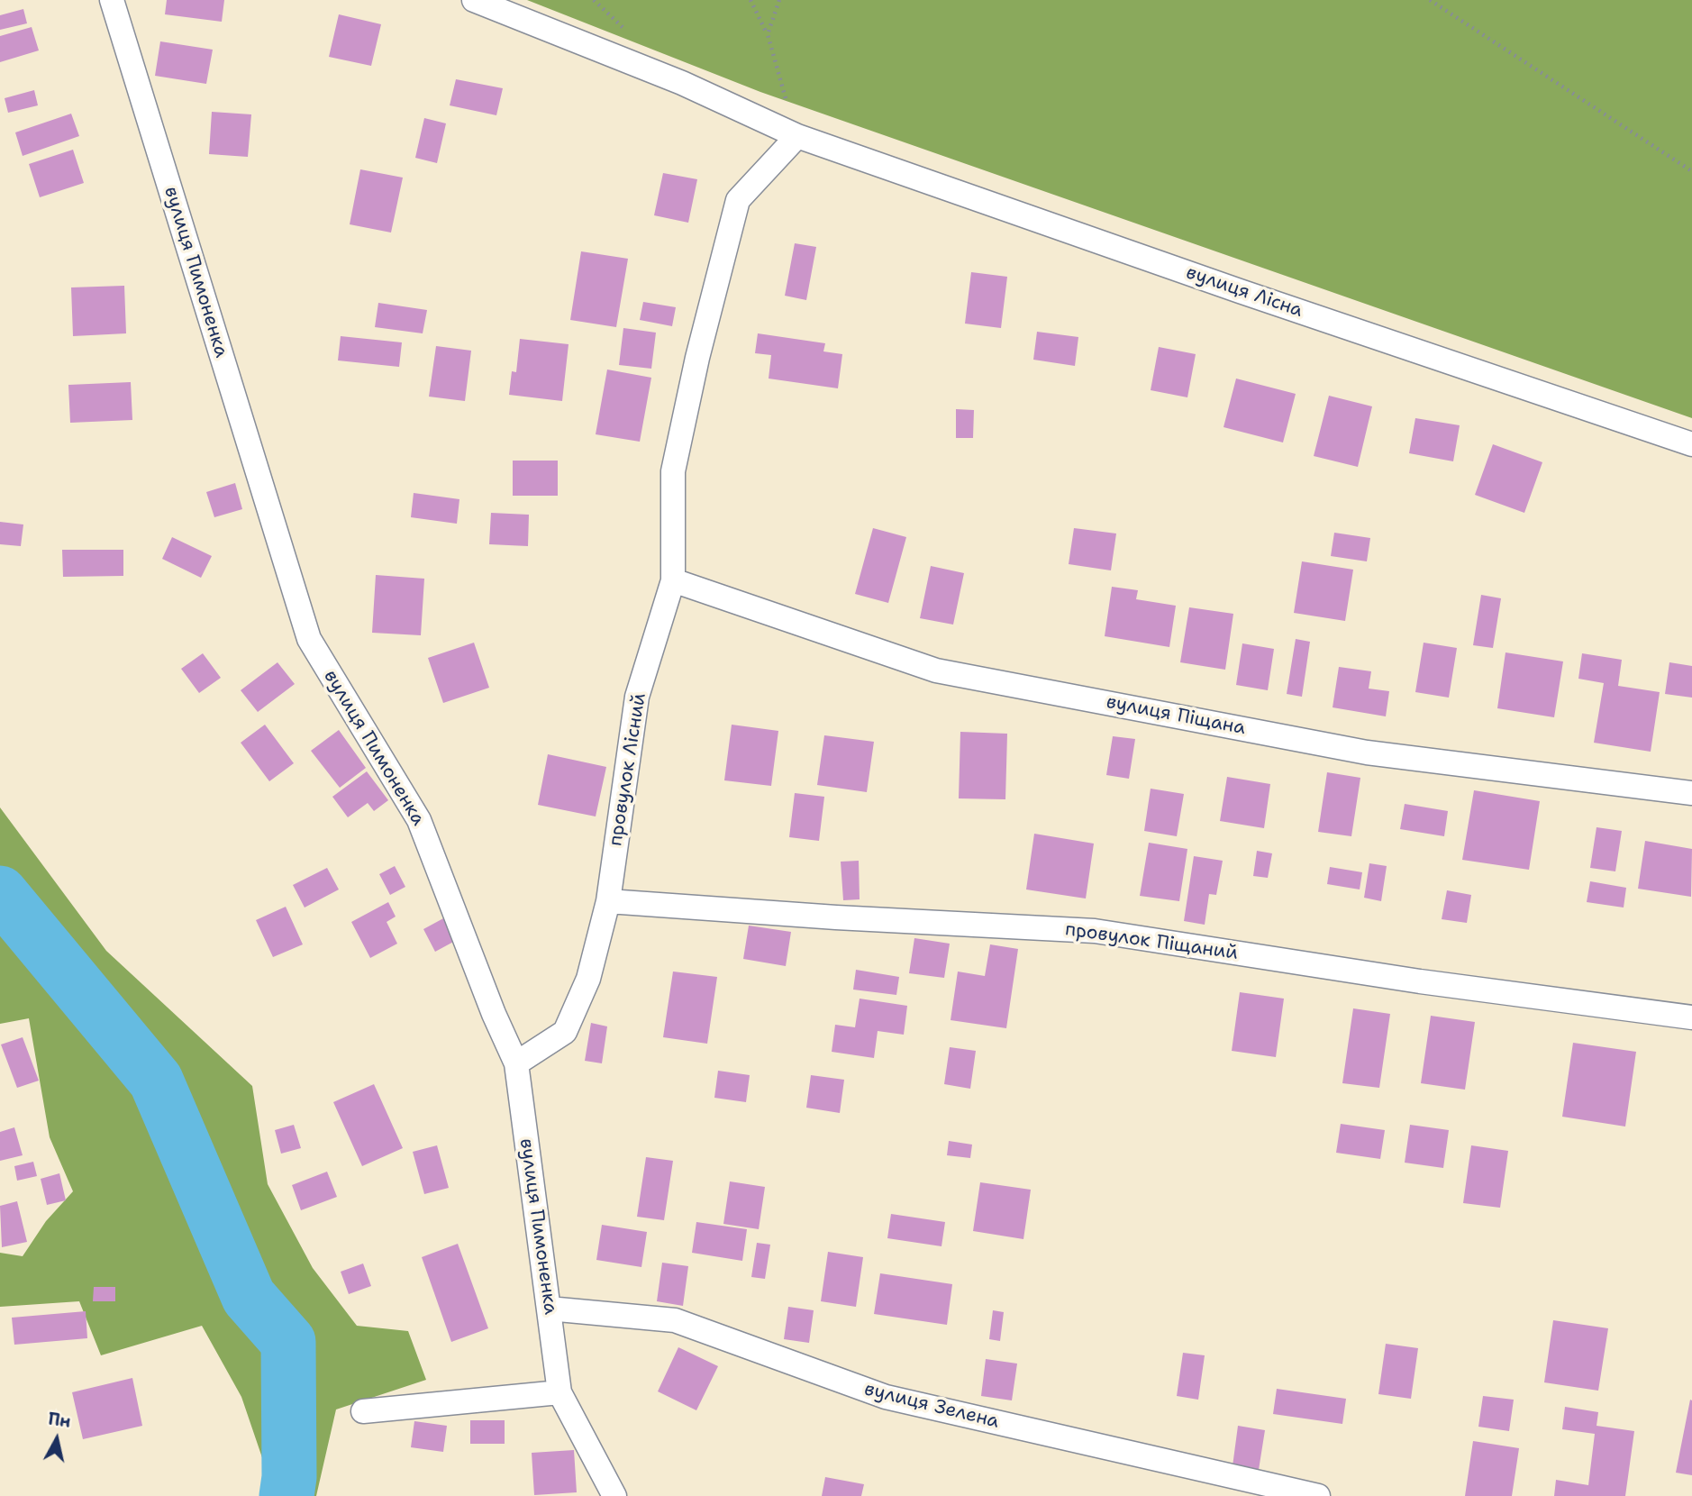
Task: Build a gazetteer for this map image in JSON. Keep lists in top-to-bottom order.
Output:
{
  "streets": {
    "street": [
      "вулиця Пимоненка",
      "вулиця Лісна",
      "вулиця Піщана",
      "провулок Лісний",
      "провулок Піщаний",
      "вулиця Зелена"
    ]
  },
  "crossings": [
    ["вулиця Пимоненка", "провулок Лісний"],
    ["вулиця Пимоненка", "вулиця Зелена"],
    ["вулиця Лісна", "провулок Лісний"],
    ["вулиця Піщана", "провулок Лісний"],
    ["провулок Лісний", "провулок Піщаний"]
  ],
  "north": "top"
}
